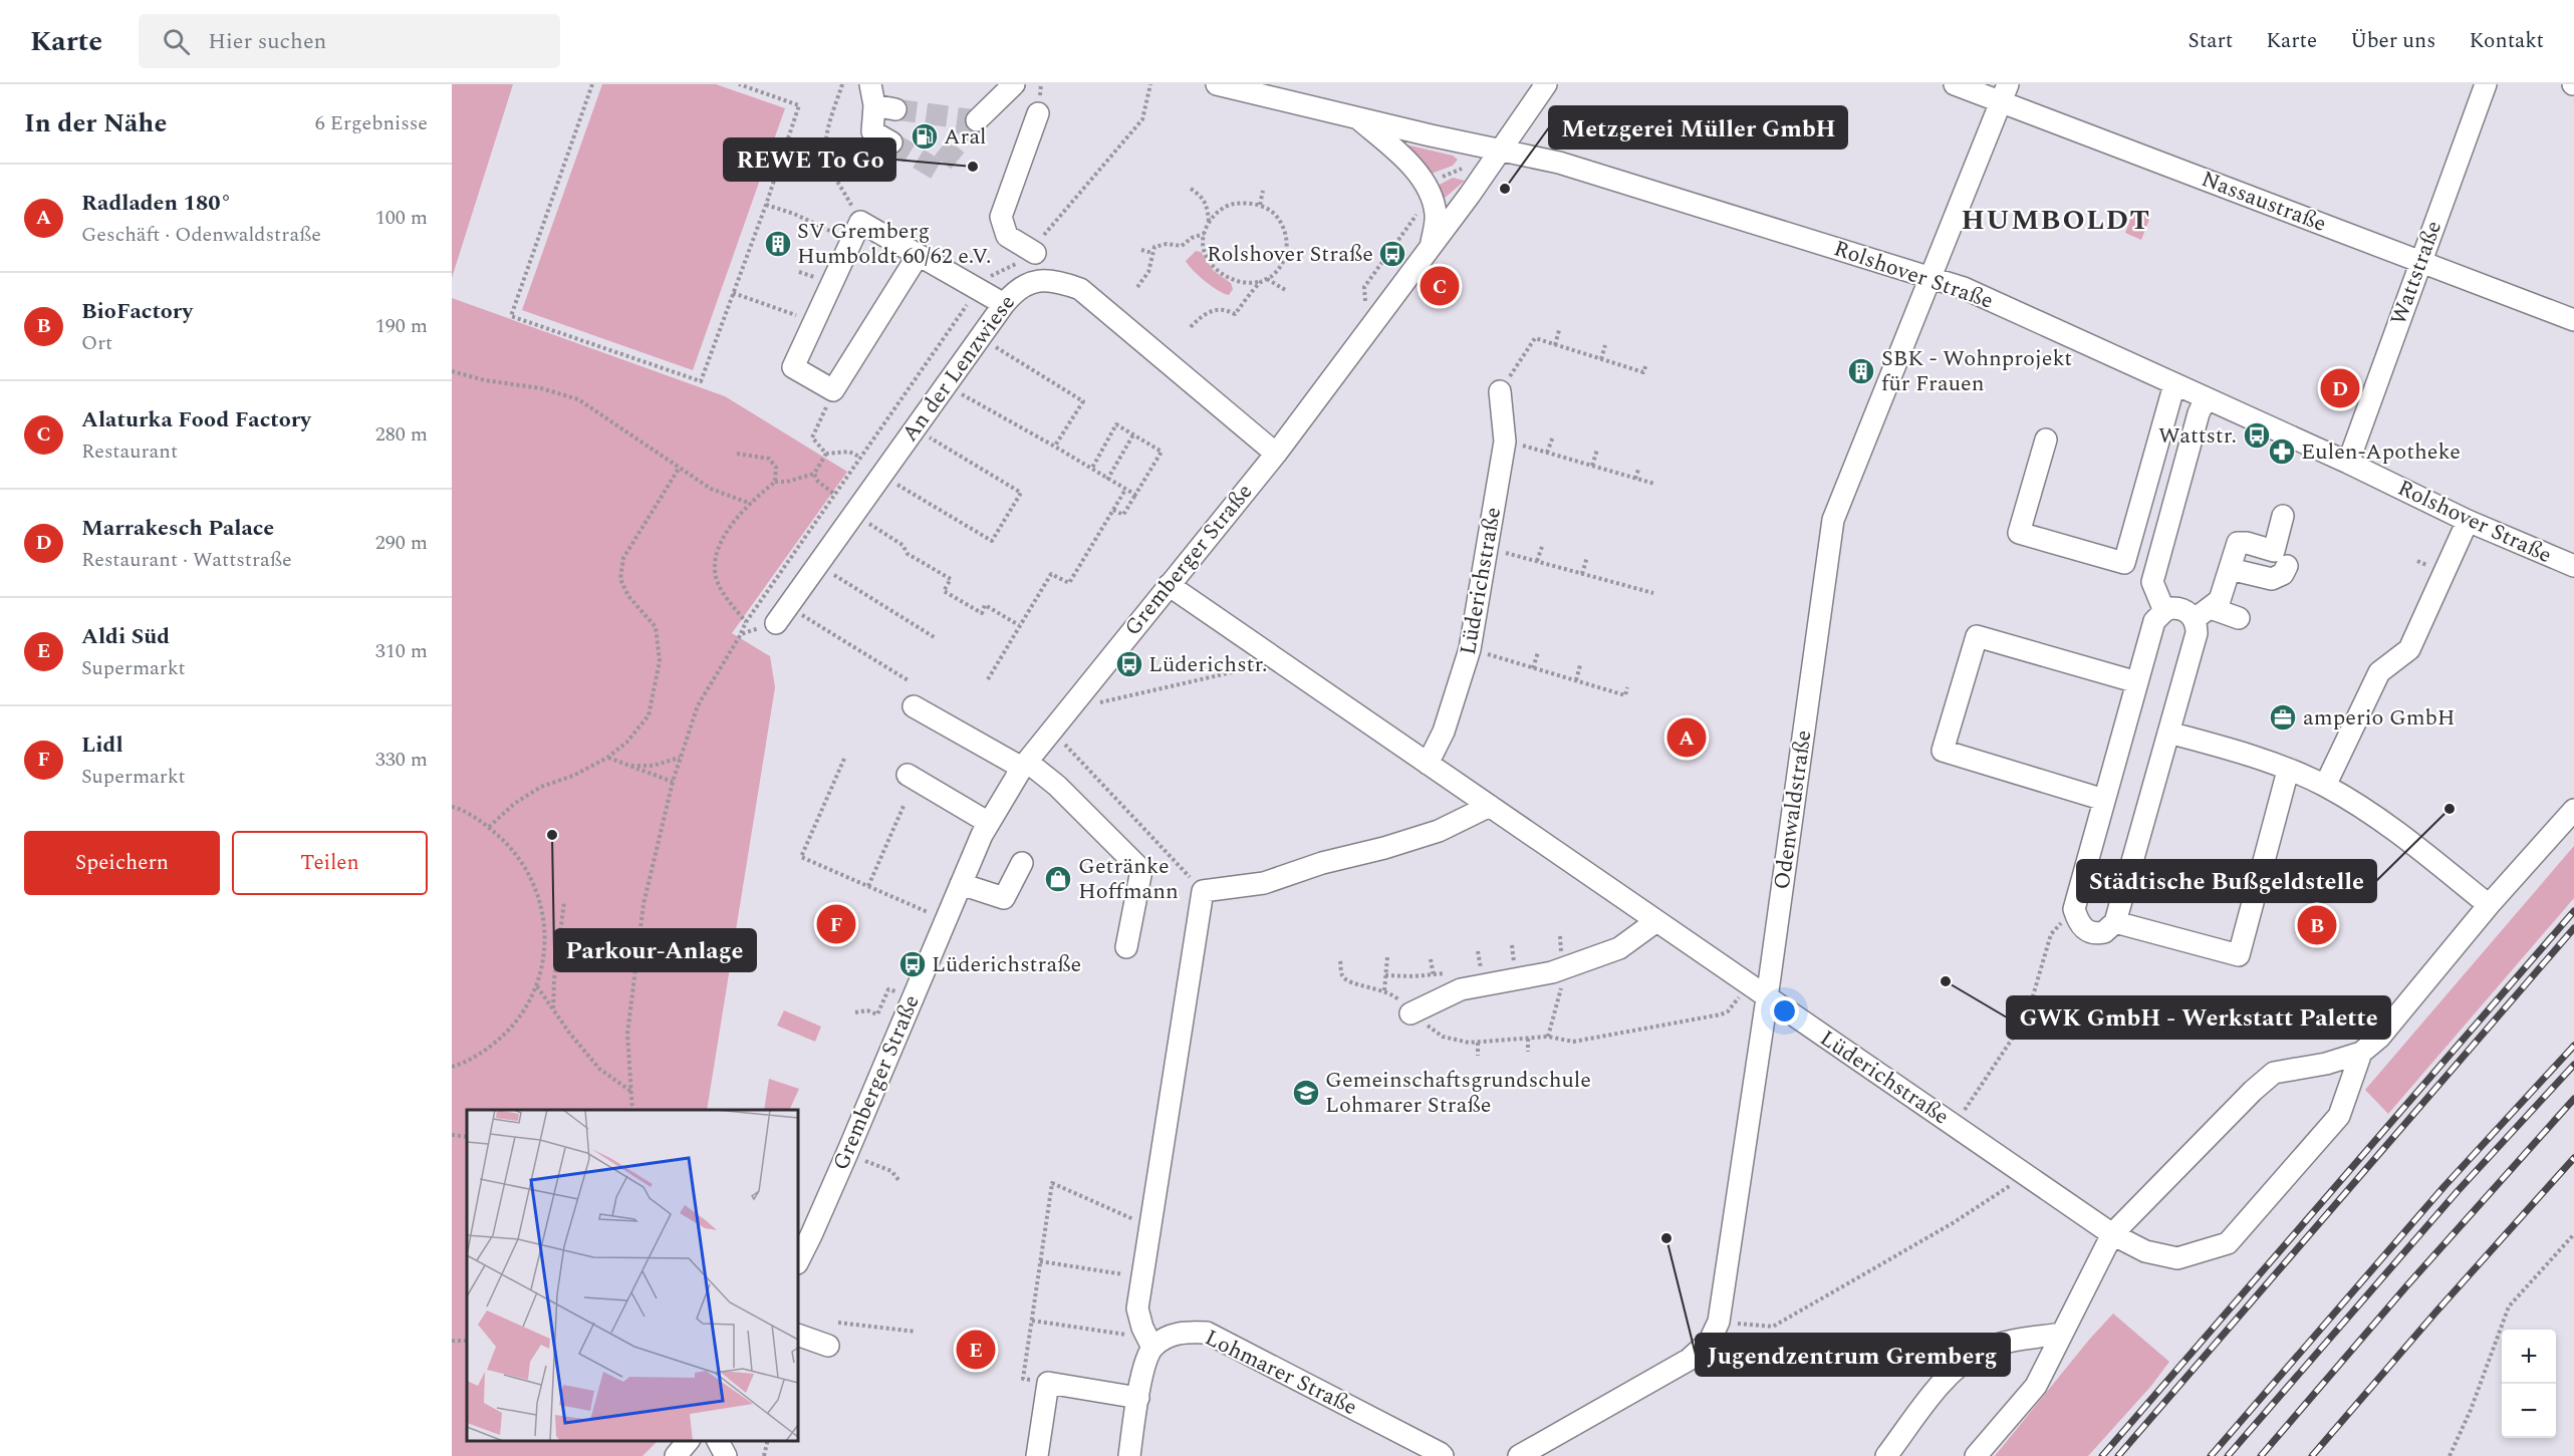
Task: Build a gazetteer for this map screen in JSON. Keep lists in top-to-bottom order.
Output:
{
  "streets": {
    "street": [
      "Nassaustraße",
      "Wattstraße",
      "Rolshover Straße",
      "An der Lenzwiese",
      "Gremberger Straße",
      "Lüderichstraße",
      "Odenwaldstraße",
      "Lohmarer Straße"
    ]
  },
  "crossings": [
    ["Nassaustraße", "Wattstraße"],
    ["Nassaustraße", "Odenwaldstraße"],
    ["Wattstraße", "Rolshover Straße"],
    ["Rolshover Straße", "Gremberger Straße"],
    ["Rolshover Straße", "Odenwaldstraße"],
    ["An der Lenzwiese", "Gremberger Straße"],
    ["Gremberger Straße", "Lüderichstraße"],
    ["Lüderichstraße", "Odenwaldstraße"]
  ],
  "districts": ["HUMBOLDT"],
  "places": {
    "fuel station": ["Aral"],
    "other": [
      "REWE To Go",
      "Metzgerei Müller GmbH",
      "Städtische Bußgeldstelle",
      "Parkour-Anlage",
      "GWK GmbH - Werkstatt Palette",
      "Jugendzentrum Gremberg"
    ],
    "building": ["SV Gremberg Humboldt 60/62 e.V.", "SBK - Wohnprojekt für Frauen"],
    "bus stop": [
      "Rolshover Straße",
      "Wattstr.",
      "Lüderichstr.",
      "Lüderichstraße"
    ],
    "pharmacy": ["Eulen-Apotheke"],
    "office": ["amperio GmbH"],
    "shop": ["Getränke Hoffmann"],
    "school or university": ["Gemeinschaftsgrundschule Lohmarer Straße"]
  },
  "page": {
    "header": "Karte",
    "search": "Hier suchen",
    "nav": [
      "Start",
      "Karte",
      "Über uns",
      "Kontakt"
    ],
    "heading": ["In der Nähe", "6 Ergebnisse"],
    "list": [
      {
        "mark": "A",
        "name": "Radladen 180°",
        "note": "Geschäft · Odenwaldstraße",
        "value": "100 m"
      },
      {
        "mark": "B",
        "name": "BioFactory",
        "note": "Ort",
        "value": "190 m"
      },
      {
        "mark": "C",
        "name": "Alaturka Food Factory",
        "note": "Restaurant",
        "value": "280 m"
      },
      {
        "mark": "D",
        "name": "Marrakesch Palace",
        "note": "Restaurant · Wattstraße",
        "value": "290 m"
      },
      {
        "mark": "E",
        "name": "Aldi Süd",
        "note": "Supermarkt",
        "value": "310 m"
      },
      {
        "mark": "F",
        "name": "Lidl",
        "note": "Supermarkt",
        "value": "330 m"
      }
    ],
    "pins": [
      "C",
      "D",
      "A",
      "F",
      "B",
      "E"
    ],
    "buttons": ["Speichern", "Teilen"],
    "map_buttons": ["+", "−"]
  }
}
